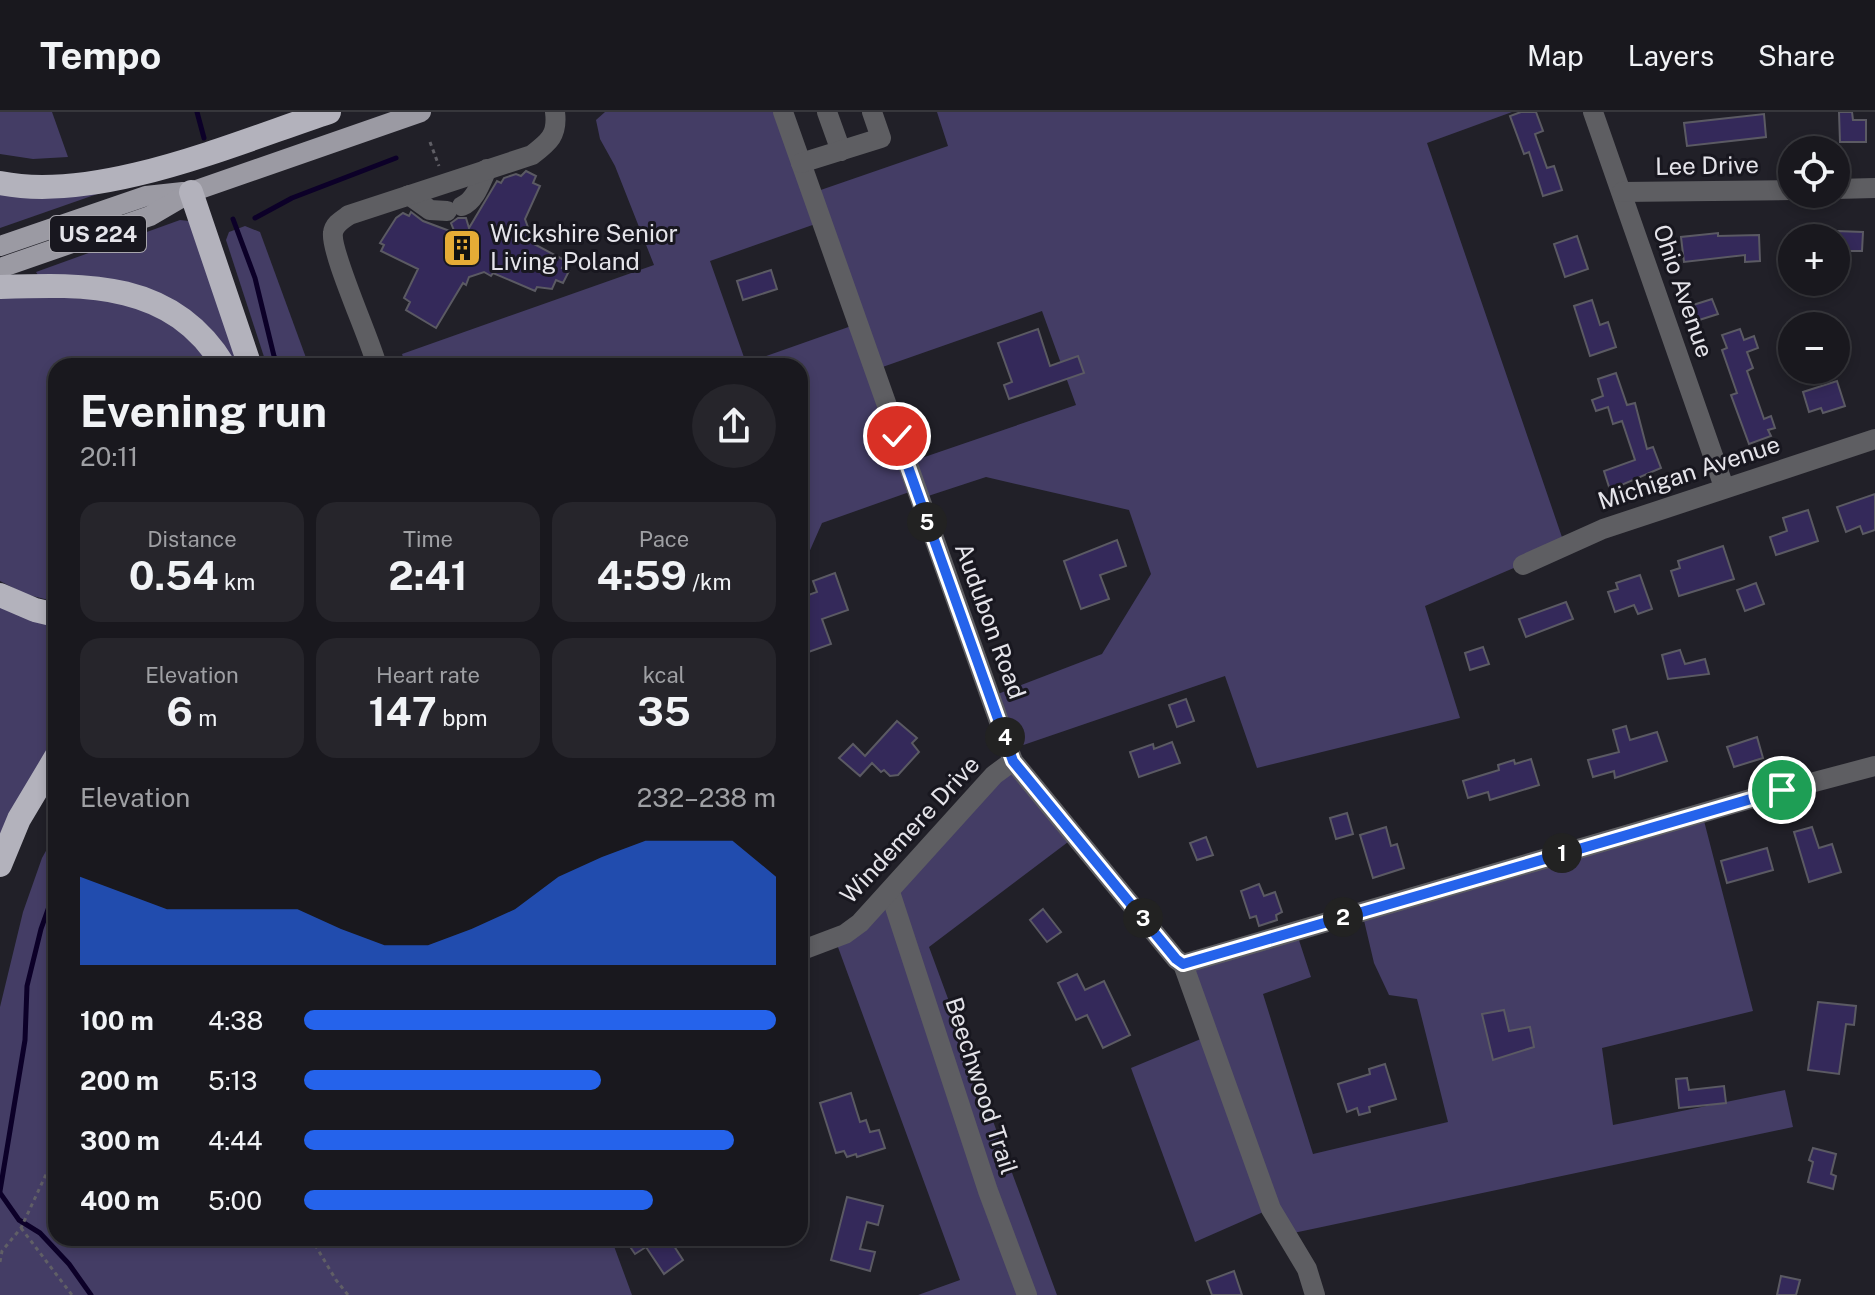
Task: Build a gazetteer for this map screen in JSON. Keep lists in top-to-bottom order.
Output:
{
  "streets": {
    "main road": ["US 224"],
    "street": [
      "Lee Drive",
      "Ohio Avenue",
      "Michigan Avenue",
      "Audubon Road",
      "Windemere Drive",
      "Beechwood Trail"
    ]
  },
  "crossings": [
    ["Lee Drive", "Ohio Avenue"],
    ["Ohio Avenue", "Michigan Avenue"],
    ["Audubon Road", "Windemere Drive"],
    ["Windemere Drive", "Beechwood Trail"]
  ],
  "places": {
    "building": ["Wickshire Senior Living Poland"]
  },
  "page": {
    "header": "Tempo",
    "nav": ["Map", "Layers", "Share"],
    "map_buttons": ["+", "−"],
    "heading": ["Evening run", "20:11"],
    "stats": [
      ["Distance", "0.54 km"],
      ["Time", "2:41"],
      ["Pace", "4:59 /km"],
      ["Elevation", "6 m"],
      ["Heart rate", "147 bpm"],
      ["kcal", "35"]
    ],
    "pins": [
      "5",
      "4",
      "1",
      "2",
      "3"
    ],
    "chart": ["Elevation", "232–238 m"],
    "list": [
      {
        "name": "100 m",
        "note": "4:38"
      },
      {
        "name": "200 m",
        "note": "5:13"
      },
      {
        "name": "300 m",
        "note": "4:44"
      },
      {
        "name": "400 m",
        "note": "5:00"
      }
    ]
  }
}
